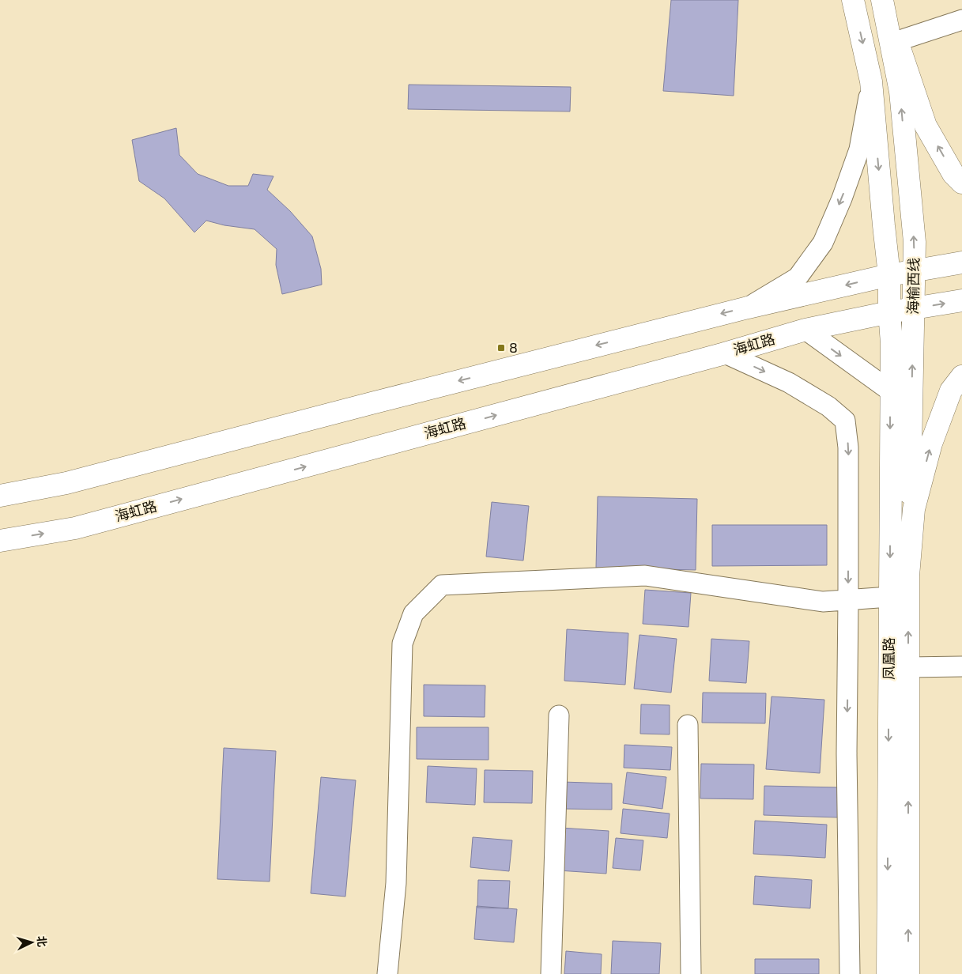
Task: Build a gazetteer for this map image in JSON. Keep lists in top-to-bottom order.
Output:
{
  "streets": {
    "main road": ["海榆西线", "海虹路", "凤凰路"]
  },
  "crossings": [
    ["海榆西线", "海虹路"],
    ["海榆西线", "凤凰路"]
  ],
  "places": {
    "transit": ["8"]
  },
  "north": "right"
}
